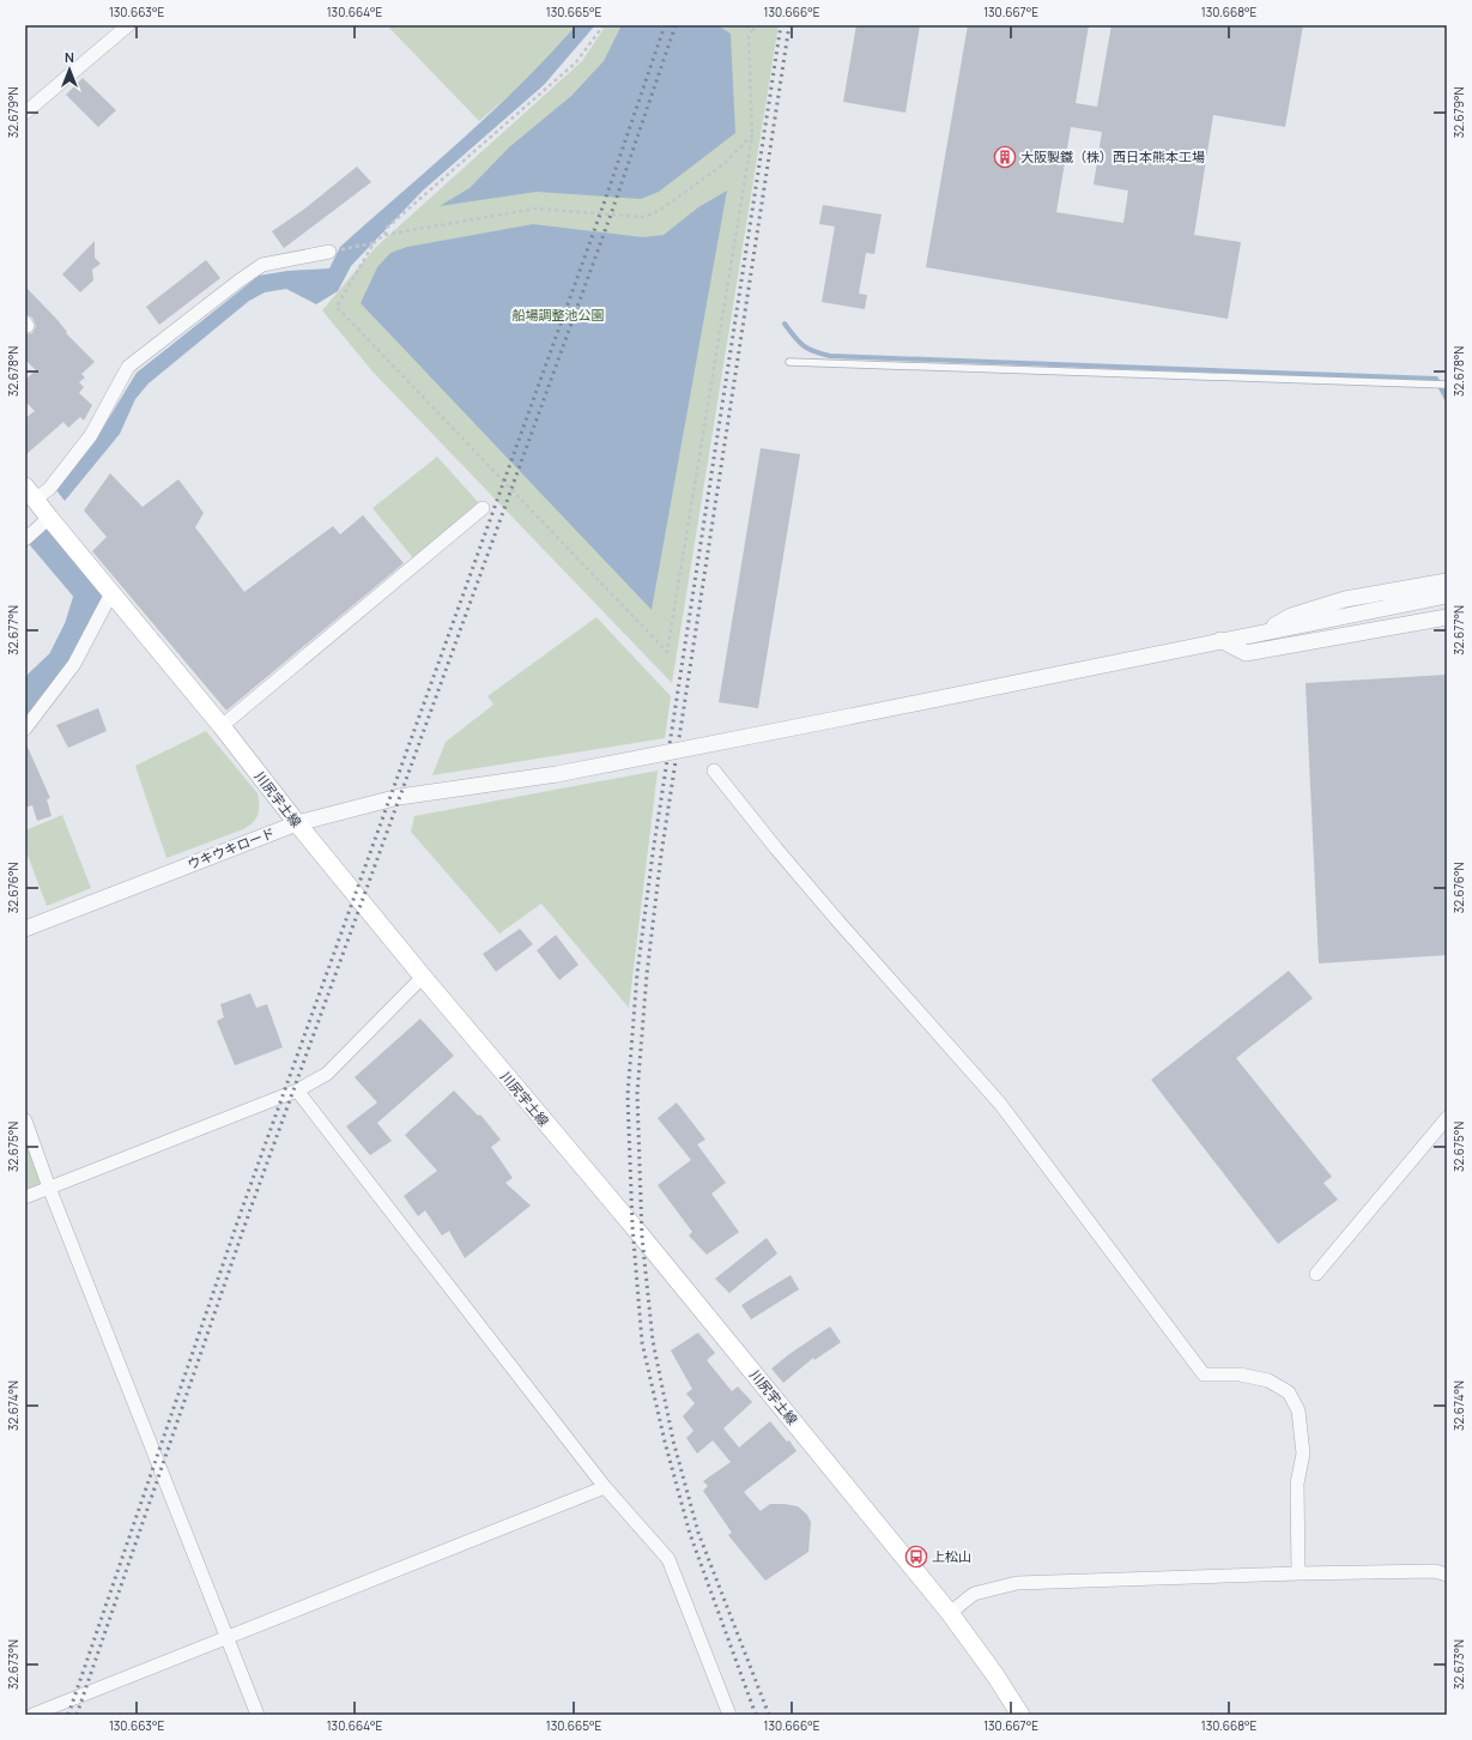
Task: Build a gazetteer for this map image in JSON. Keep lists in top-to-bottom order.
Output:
{
  "streets": {
    "main road": ["川尻宇土線"],
    "street": ["ウキウキロード"]
  },
  "crossings": [
    ["川尻宇土線", "ウキウキロード"]
  ],
  "parks": ["船場調整池公園"],
  "places": {
    "building": ["大阪製鐵（株）西日本熊本工場"],
    "bus stop": ["上松山"]
  },
  "north": "top",
  "coordinates": [
    "130.663°E",
    "130.664°E",
    "130.665°E",
    "130.666°E",
    "130.667°E",
    "130.668°E",
    "32.679°N",
    "32.678°N",
    "32.677°N",
    "32.676°N",
    "32.675°N",
    "32.674°N",
    "32.673°N"
  ]
}
